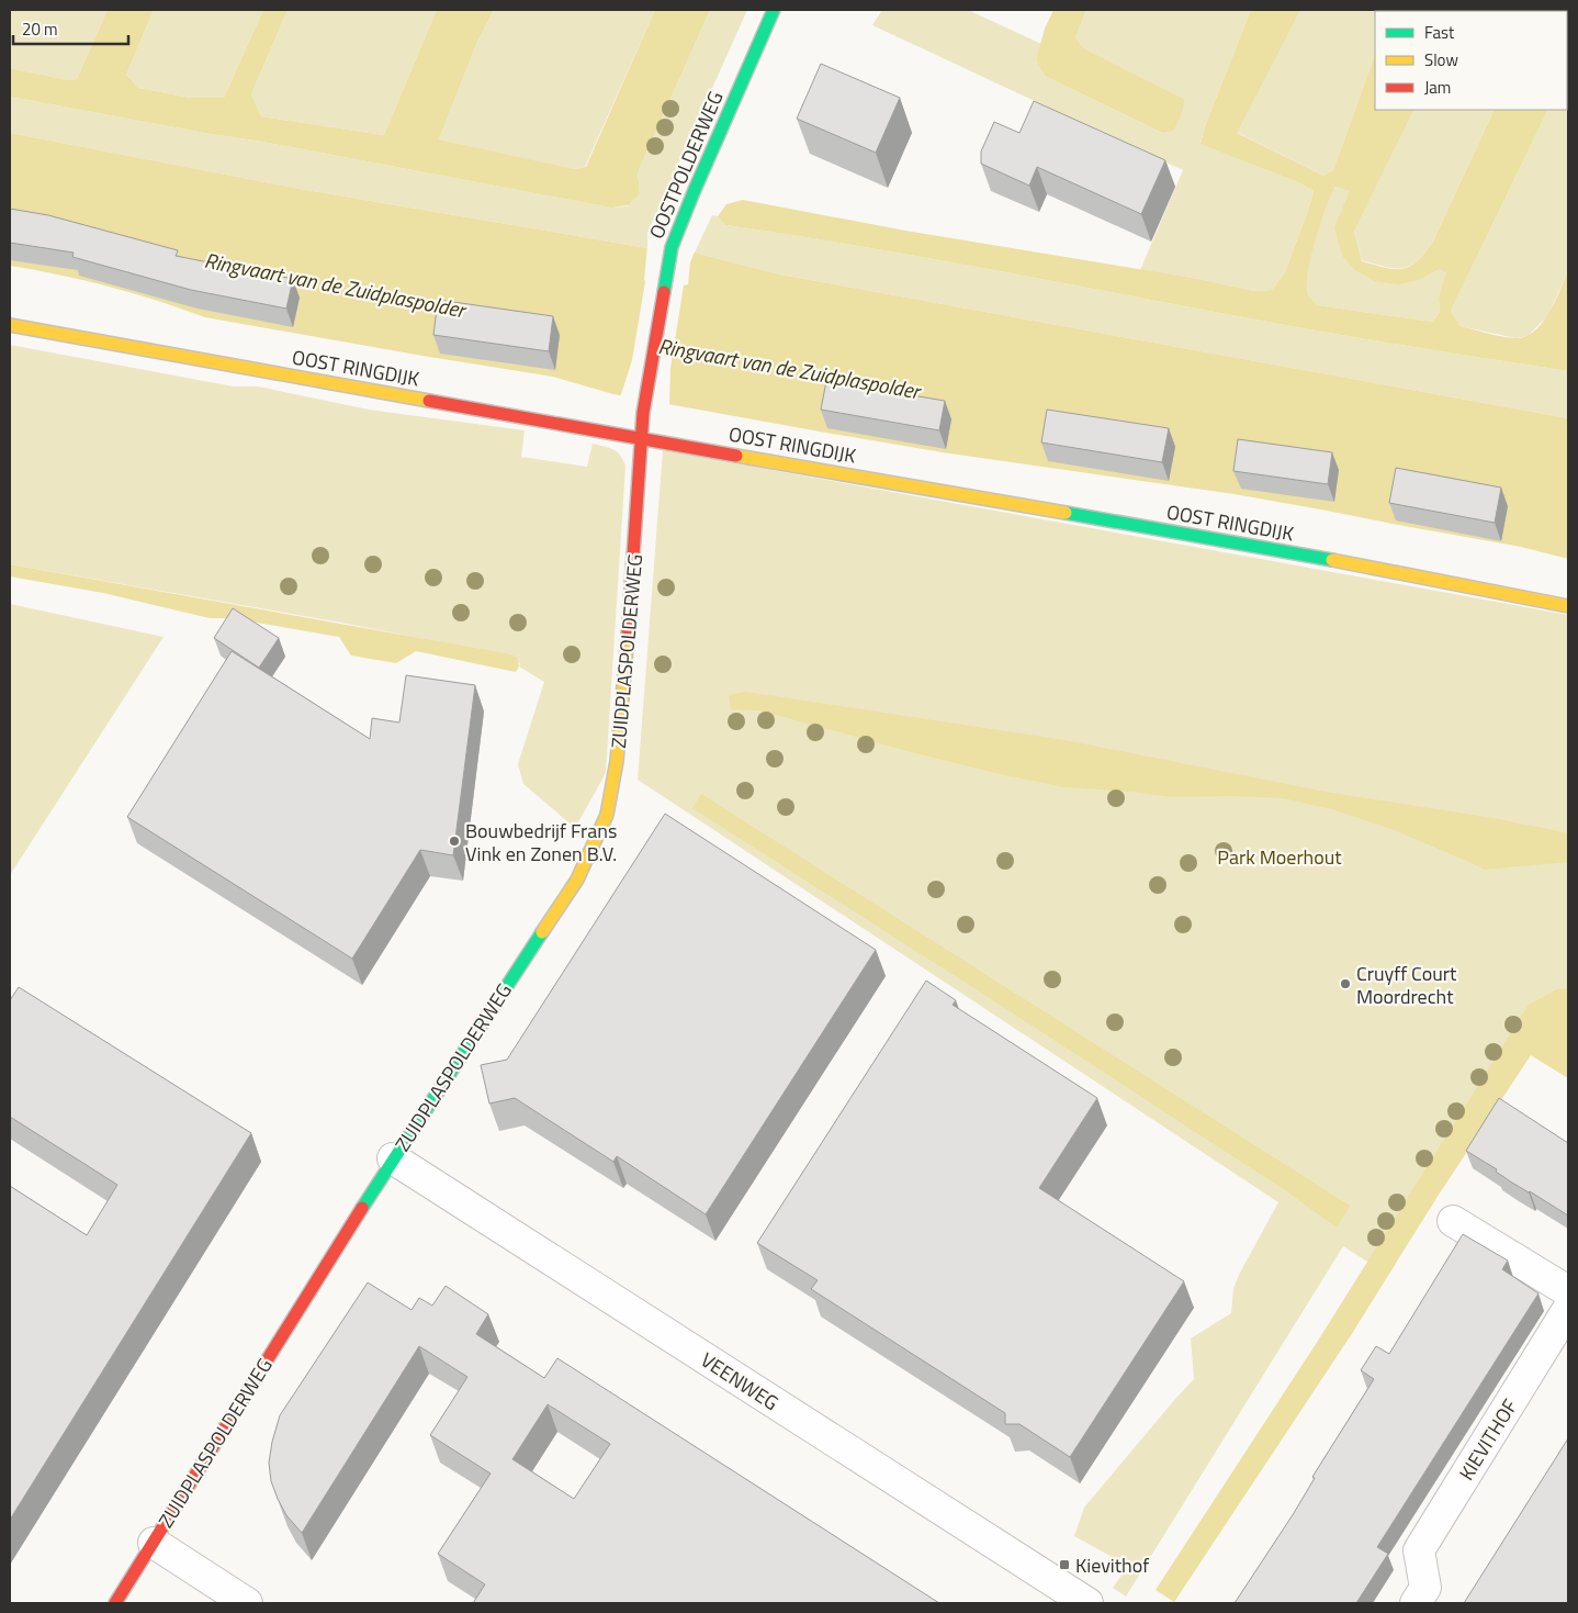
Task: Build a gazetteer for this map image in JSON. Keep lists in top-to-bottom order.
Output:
{
  "streets": {
    "street": [
      "OOSTPOLDERWEG",
      "OOST RINGDIJK",
      "ZUIDPLASPOLDERWEG",
      "VEENWEG",
      "KIEVITHOF"
    ]
  },
  "crossings": [
    ["OOSTPOLDERWEG", "OOST RINGDIJK"],
    ["OOSTPOLDERWEG", "ZUIDPLASPOLDERWEG"],
    ["OOST RINGDIJK", "ZUIDPLASPOLDERWEG"],
    ["ZUIDPLASPOLDERWEG", "VEENWEG"]
  ],
  "water": ["Ringvaart van de Zuidplaspolder"],
  "parks": ["Park Moerhout"],
  "places": {
    "other": ["Bouwbedrijf Frans Vink en Zonen B.V.", "Cruyff Court Moordrecht"],
    "transit": ["Kievithof"]
  },
  "legend": ["Fast", "Slow", "Jam"],
  "scale_bar": "20 m"
}
